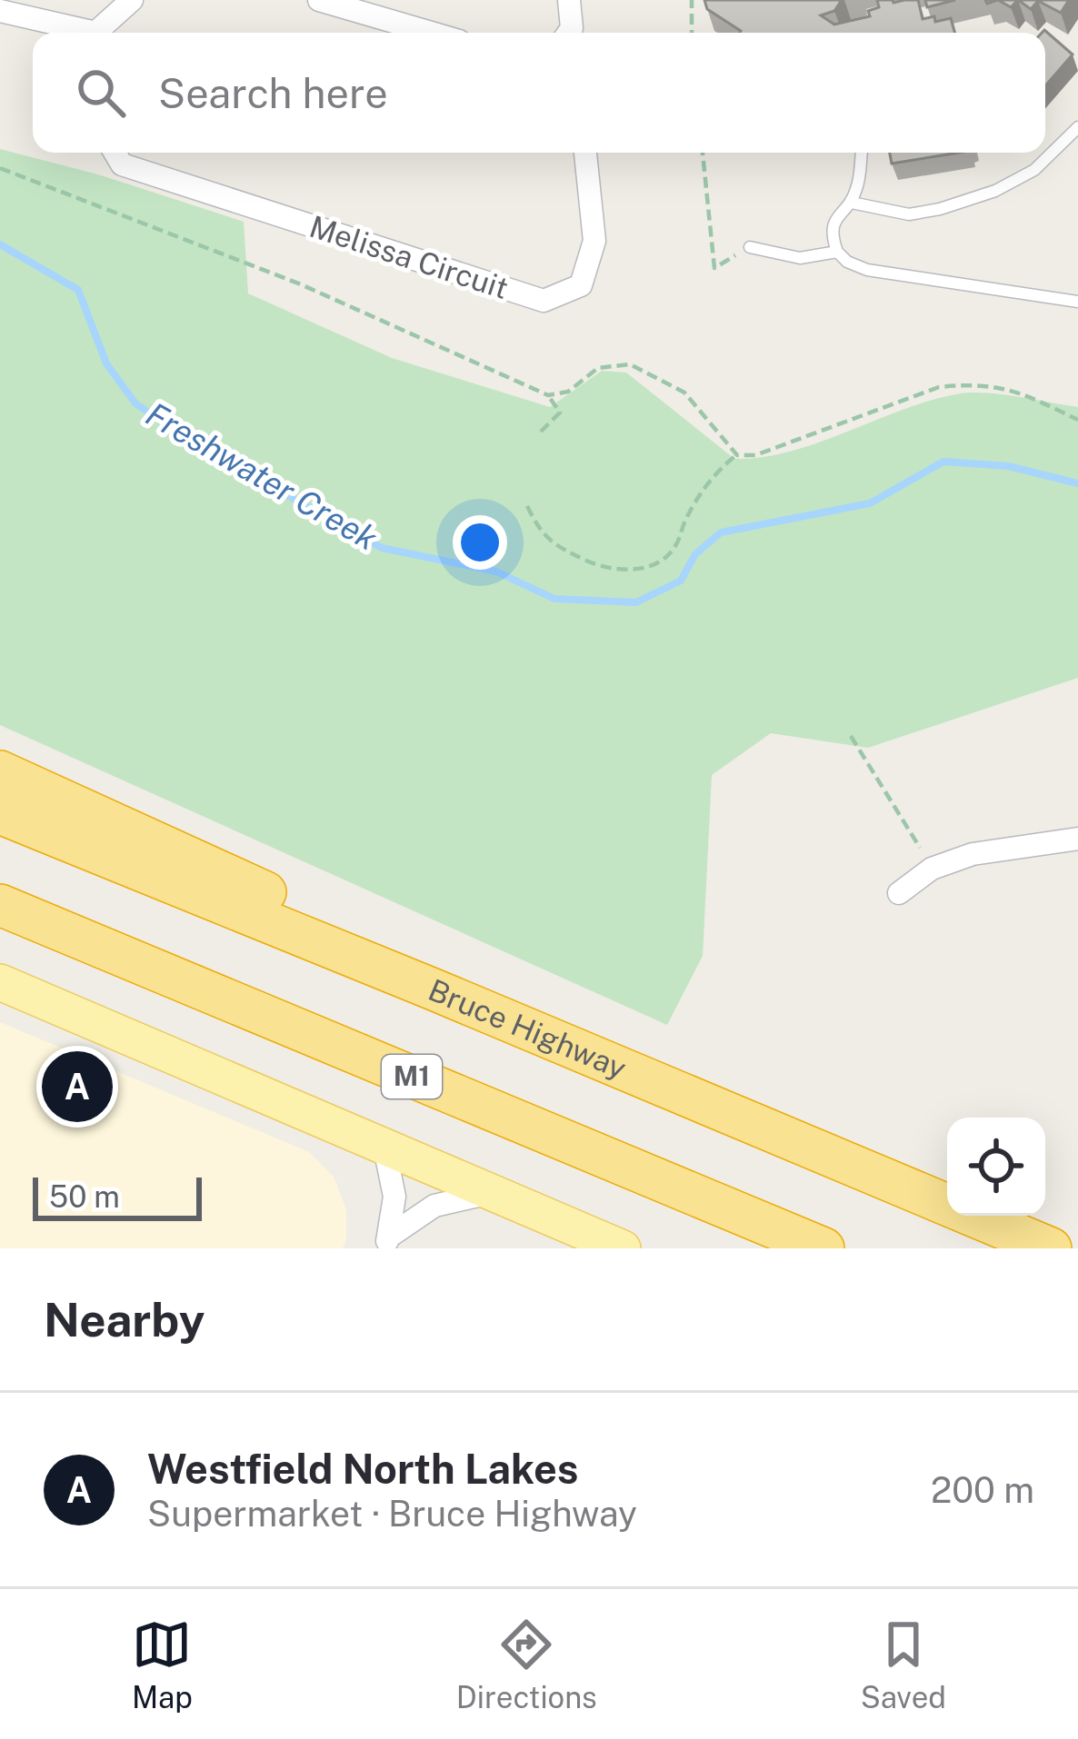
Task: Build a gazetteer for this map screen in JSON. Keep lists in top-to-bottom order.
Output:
{
  "streets": {
    "highway": ["Bruce Highway", "M1"],
    "street": ["Melissa Circuit"]
  },
  "water": ["Freshwater Creek"],
  "scale_bar": "50 m",
  "page": {
    "search": "Search here",
    "pins": "A",
    "scale": "50 m",
    "heading": "Nearby",
    "list": [
      {
        "mark": "A",
        "name": "Westfield North Lakes",
        "note": "Supermarket · Bruce Highway",
        "value": "200 m"
      }
    ],
    "nav": ["Map", "Directions", "Saved"]
  }
}
